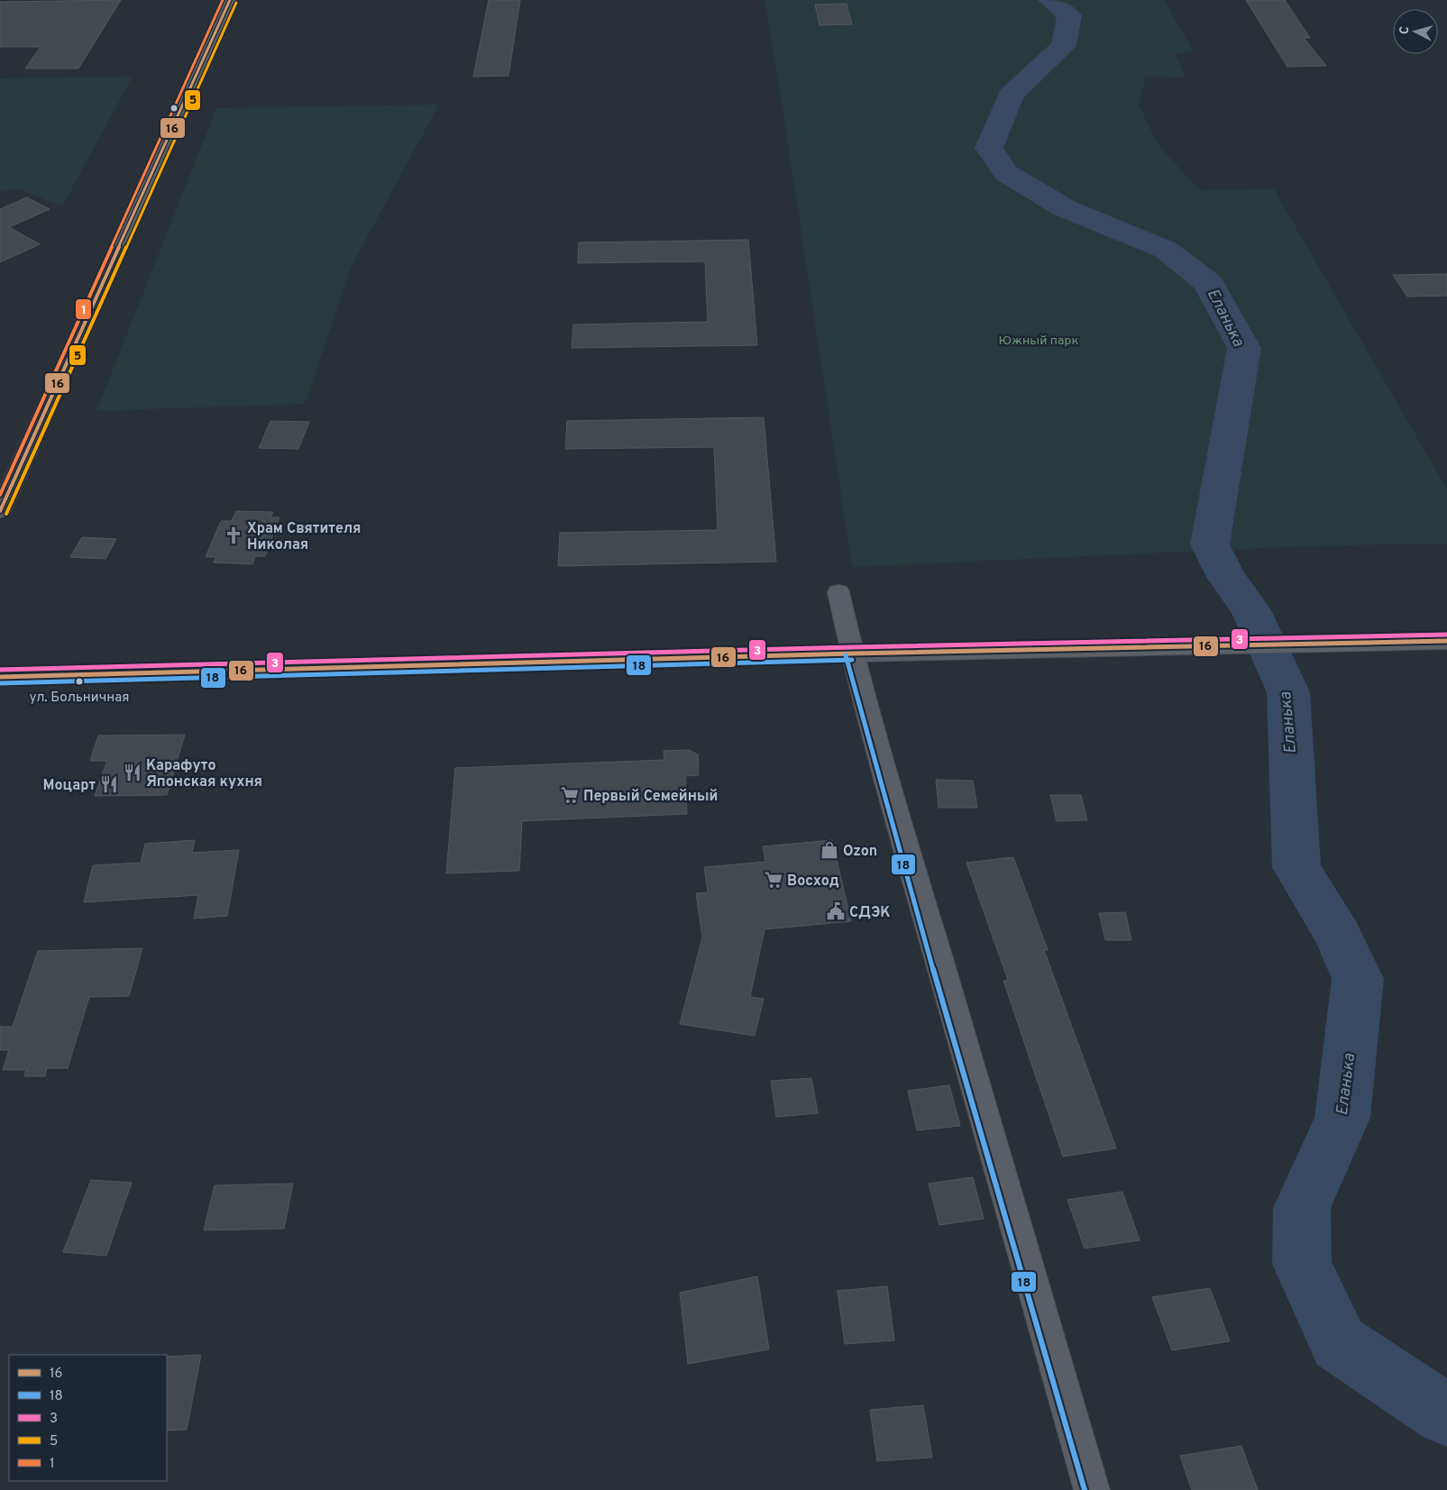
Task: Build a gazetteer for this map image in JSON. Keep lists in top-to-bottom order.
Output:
{
  "water": ["Еланька"],
  "parks": ["Южный парк"],
  "places": {
    "church": ["Храм Святителя Николая"],
    "other": ["ул. Больничная"],
    "restaurant": ["Карафуто Японская кухня", "Моцарт"],
    "supermarket": ["Первый Семейный", "Восход"],
    "shop": ["Ozon"],
    "public building": ["СДЭК"]
  },
  "lines": [
    "transit line 16",
    "transit line 1",
    "transit line 5",
    "transit line 3",
    "transit line 18"
  ],
  "legend": [
    "16",
    "18",
    "3",
    "5",
    "1"
  ],
  "north": "left"
}
